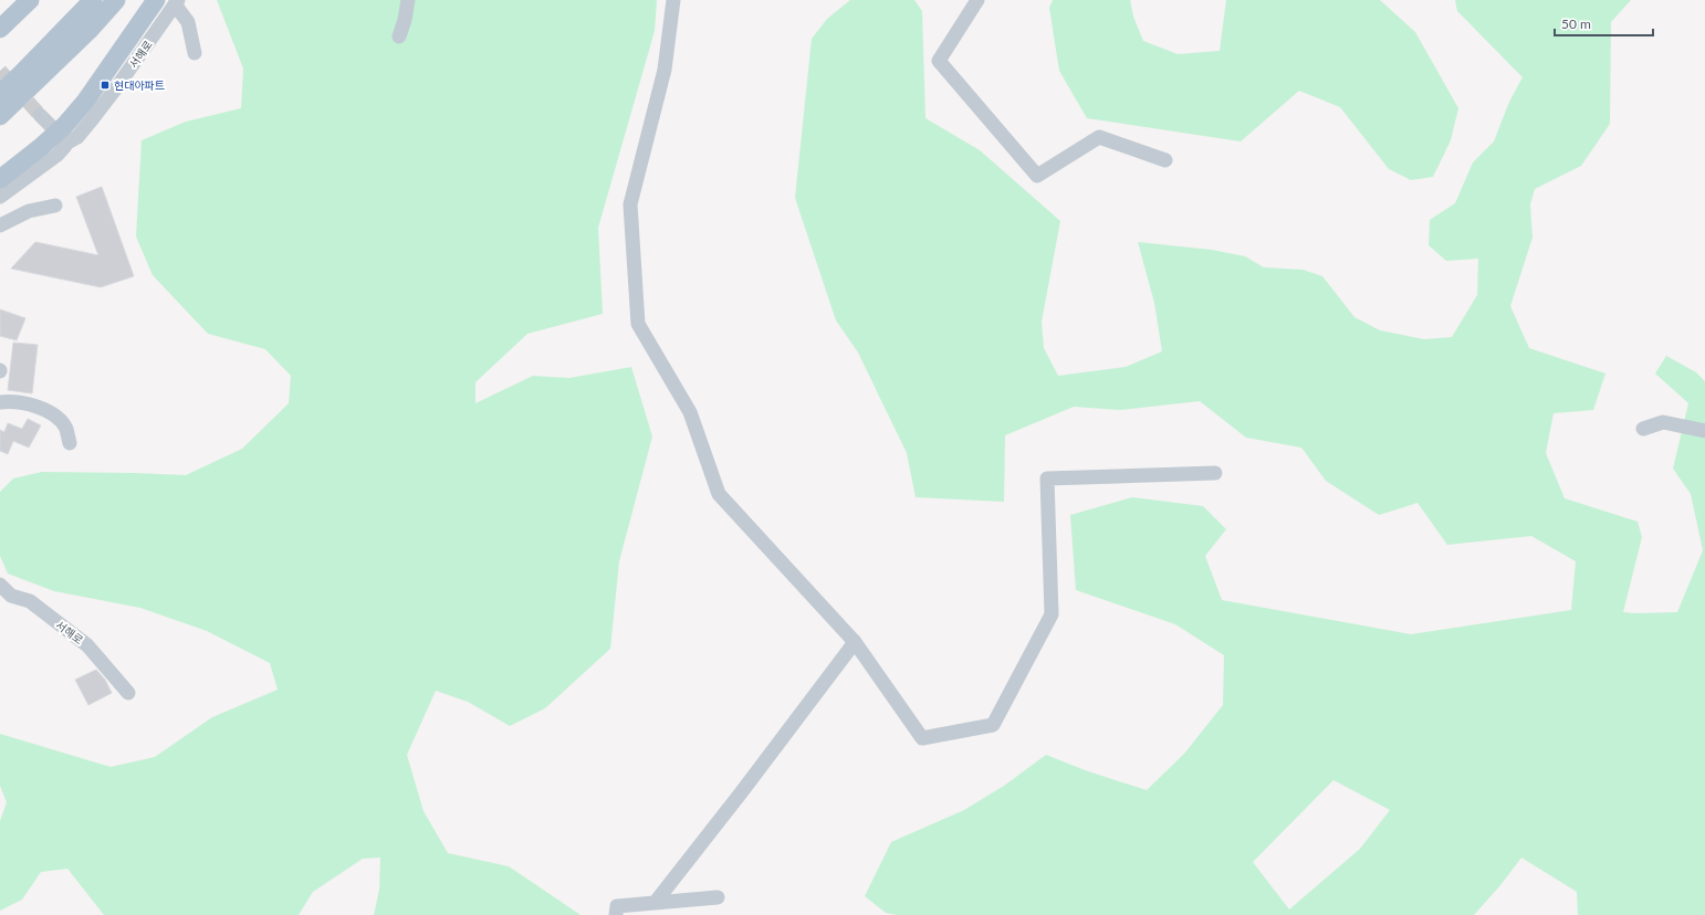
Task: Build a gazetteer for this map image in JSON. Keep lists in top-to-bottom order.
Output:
{
  "streets": {
    "street": ["서해로"]
  },
  "places": {
    "transit": ["현대아파트"]
  },
  "scale_bar": "50 m"
}
